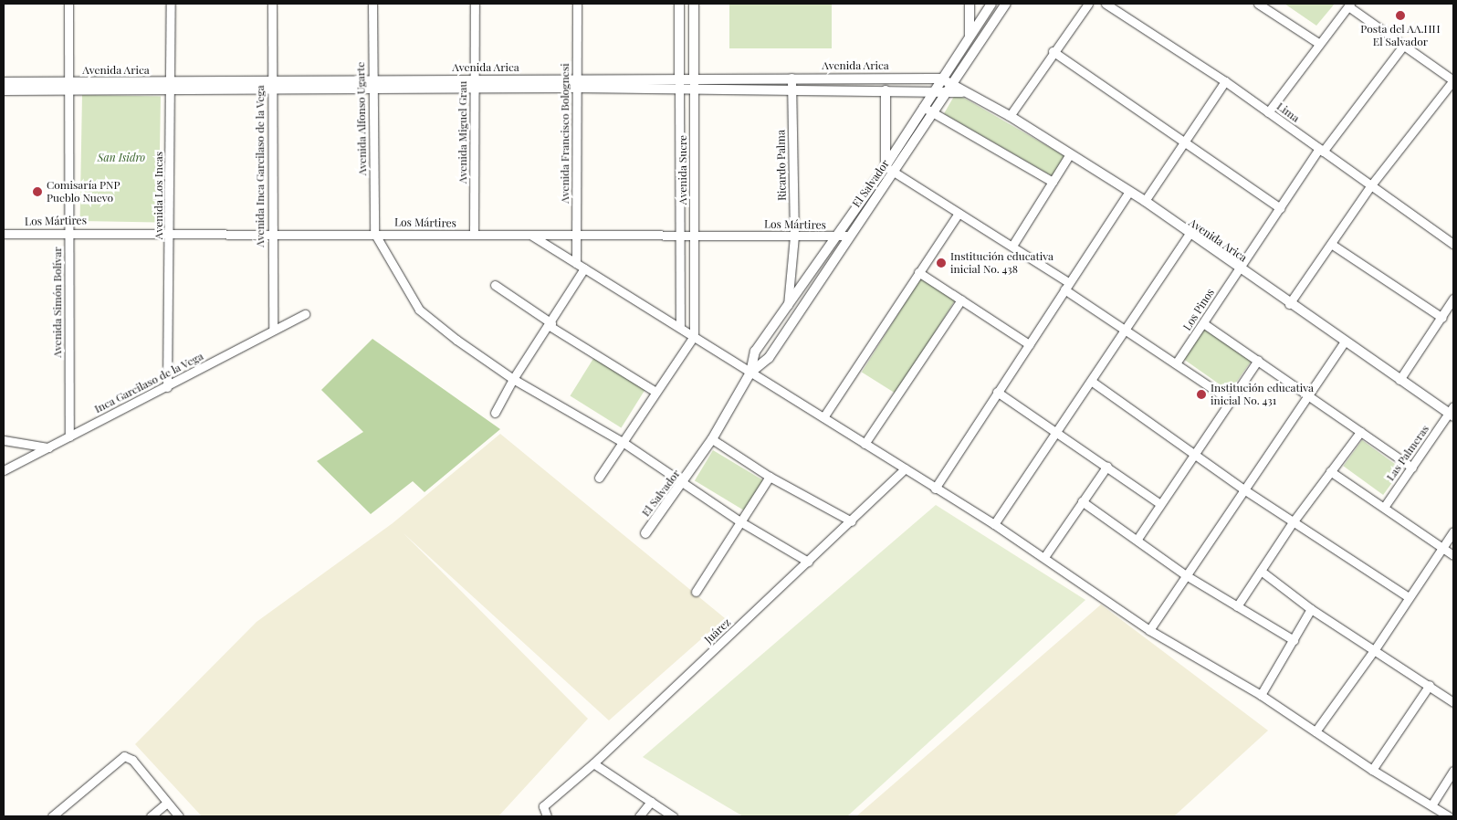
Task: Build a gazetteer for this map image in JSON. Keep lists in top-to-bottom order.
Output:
{
  "streets": {
    "street": [
      "Avenida Arica",
      "Lima",
      "Avenida Alfonso Ugarte",
      "Avenida Miguel Grau",
      "Avenida Francisco Bolognesi",
      "Ricardo Palma",
      "Avenida Inca Garcilaso de la Vega",
      "Avenida Sucre",
      "El Salvador",
      "Avenida Los Incas",
      "Los Mártires",
      "Avenida Simón Bolívar",
      "Los Pinos",
      "Inca Garcilaso de la Vega",
      "Las Palmeras",
      "Juárez"
    ]
  },
  "crossings": [
    ["Avenida Arica", "Avenida Alfonso Ugarte"],
    ["Avenida Arica", "Avenida Miguel Grau"],
    ["Avenida Arica", "Avenida Francisco Bolognesi"],
    ["Avenida Arica", "Ricardo Palma"],
    ["Avenida Arica", "Avenida Inca Garcilaso de la Vega"],
    ["Avenida Arica", "Avenida Sucre"],
    ["Avenida Arica", "El Salvador"],
    ["Avenida Arica", "Avenida Los Incas"],
    ["Avenida Arica", "Avenida Simón Bolívar"],
    ["Avenida Arica", "Los Pinos"],
    ["Avenida Arica", "Las Palmeras"],
    ["Lima", "Los Pinos"],
    ["Avenida Alfonso Ugarte", "Los Mártires"],
    ["Avenida Miguel Grau", "Los Mártires"],
    ["Avenida Francisco Bolognesi", "Los Mártires"],
    ["Ricardo Palma", "El Salvador"],
    ["Ricardo Palma", "Los Mártires"],
    ["Avenida Inca Garcilaso de la Vega", "Los Mártires"],
    ["Avenida Inca Garcilaso de la Vega", "Inca Garcilaso de la Vega"],
    ["Avenida Sucre", "Los Mártires"],
    ["El Salvador", "Los Mártires"],
    ["Avenida Los Incas", "Los Mártires"],
    ["Avenida Los Incas", "Inca Garcilaso de la Vega"],
    ["Los Mártires", "Avenida Simón Bolívar"],
    ["Avenida Simón Bolívar", "Inca Garcilaso de la Vega"]
  ],
  "parks": ["San Isidro"],
  "places": [
    "Posta del AA.HH El Salvador",
    "Comisaría PNP Pueblo Nuevo",
    "Institución educativa inicial No. 438",
    "Institución educativa inicial No. 431"
  ]
}
